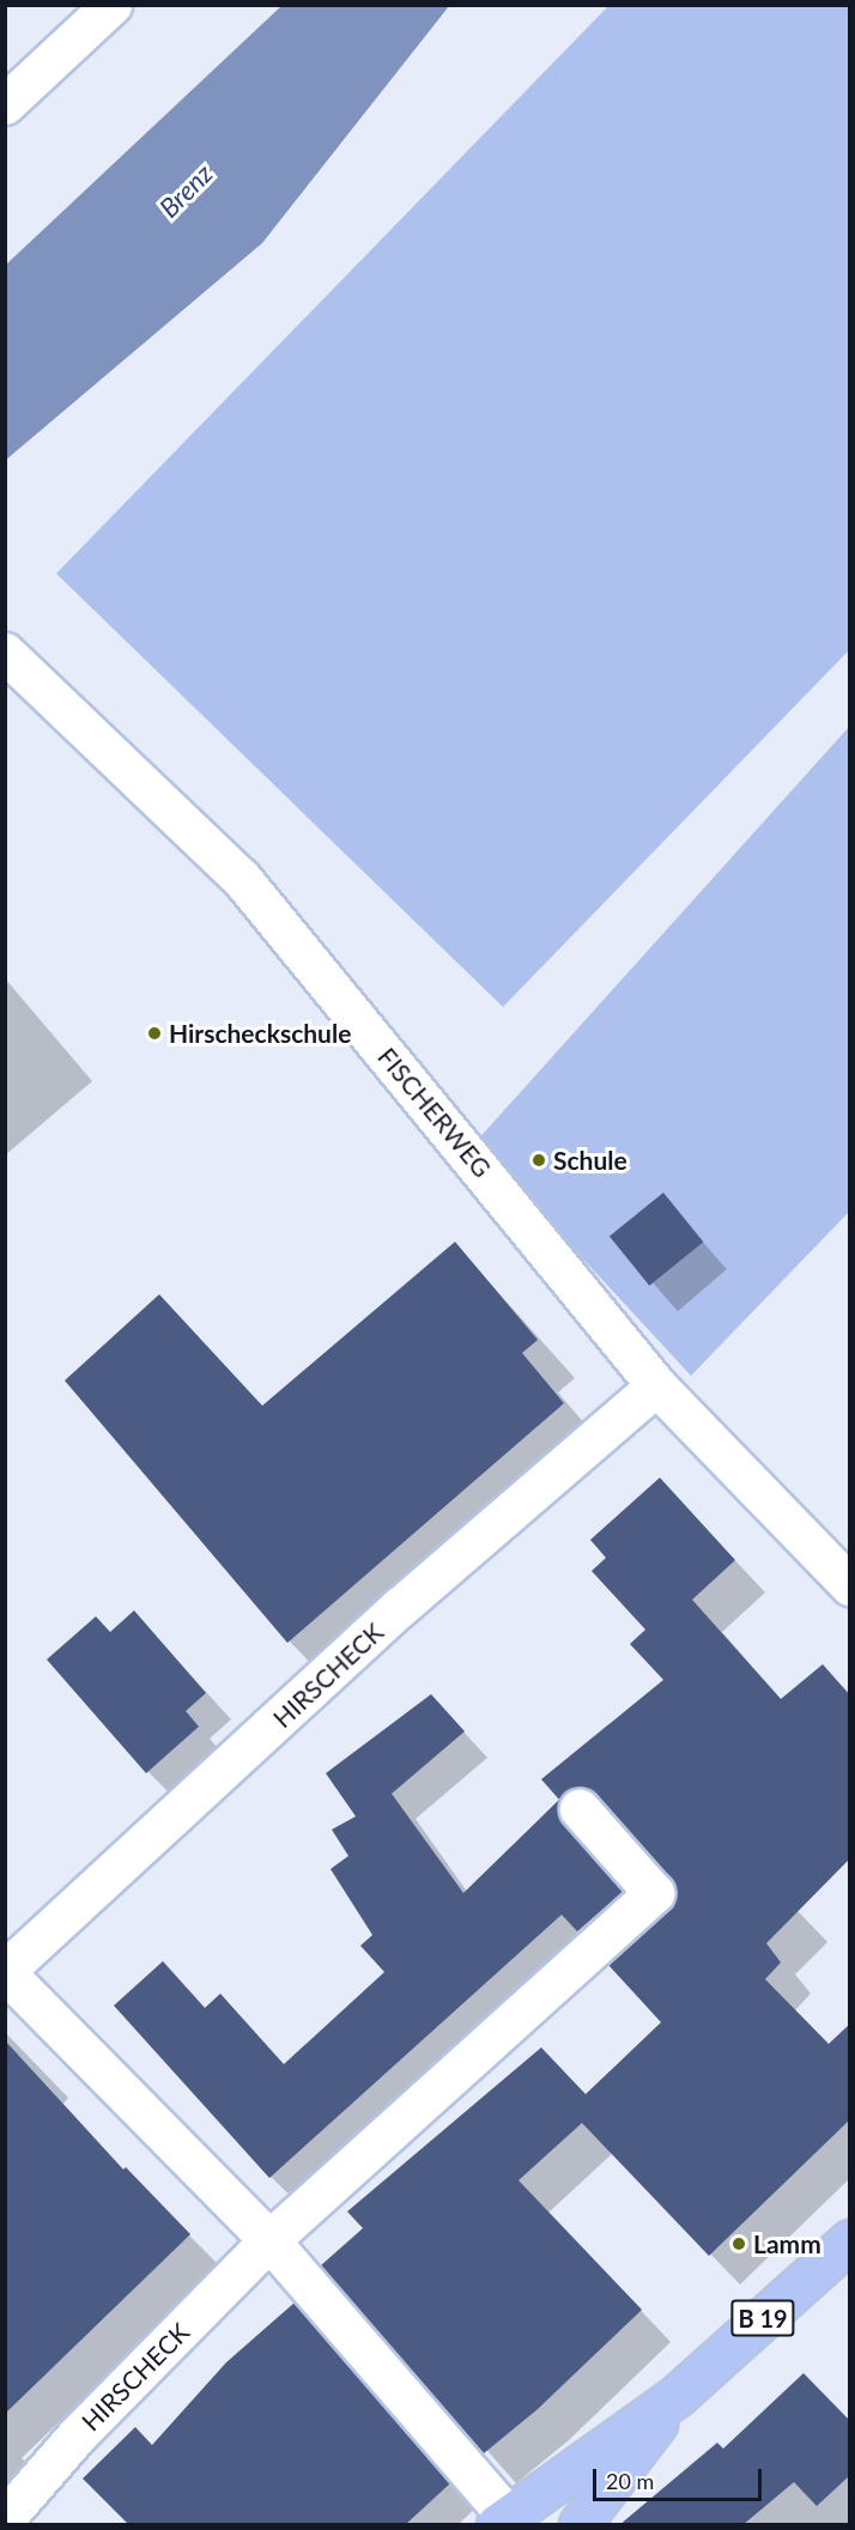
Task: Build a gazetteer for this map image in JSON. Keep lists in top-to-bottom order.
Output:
{
  "streets": {
    "main road": ["B 19"],
    "street": ["FISCHERWEG", "HIRSCHECK"]
  },
  "crossings": [
    ["FISCHERWEG", "HIRSCHECK"],
    ["HIRSCHECK", "B 19"]
  ],
  "water": ["Brenz"],
  "places": ["Hirscheckschule", "Schule", "Lamm"],
  "scale_bar": "20 m"
}
